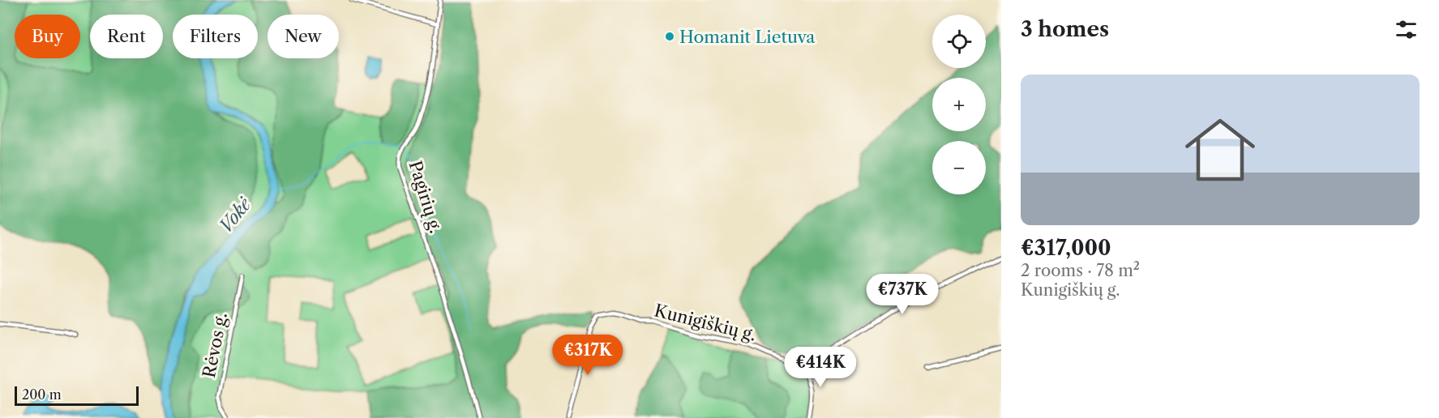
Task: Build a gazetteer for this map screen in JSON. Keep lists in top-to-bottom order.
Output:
{
  "streets": {
    "street": ["Pagirių g.", "Kunigiškių g.", "Rėvos g."]
  },
  "water": ["Vokė"],
  "places": ["Homanit Lietuva"],
  "scale_bar": "200 m",
  "page": {
    "heading": "3 homes",
    "map_buttons": ["+", "−"],
    "chip": [
      "Buy",
      "Rent",
      "Filters",
      "New"
    ],
    "list": [
      {
        "name": "€317,000",
        "note": "2 rooms · 78 m² · Kunigiškių g."
      }
    ],
    "price": ["€737K", "€317K", "€414K"],
    "scale": "200 m"
  }
}
